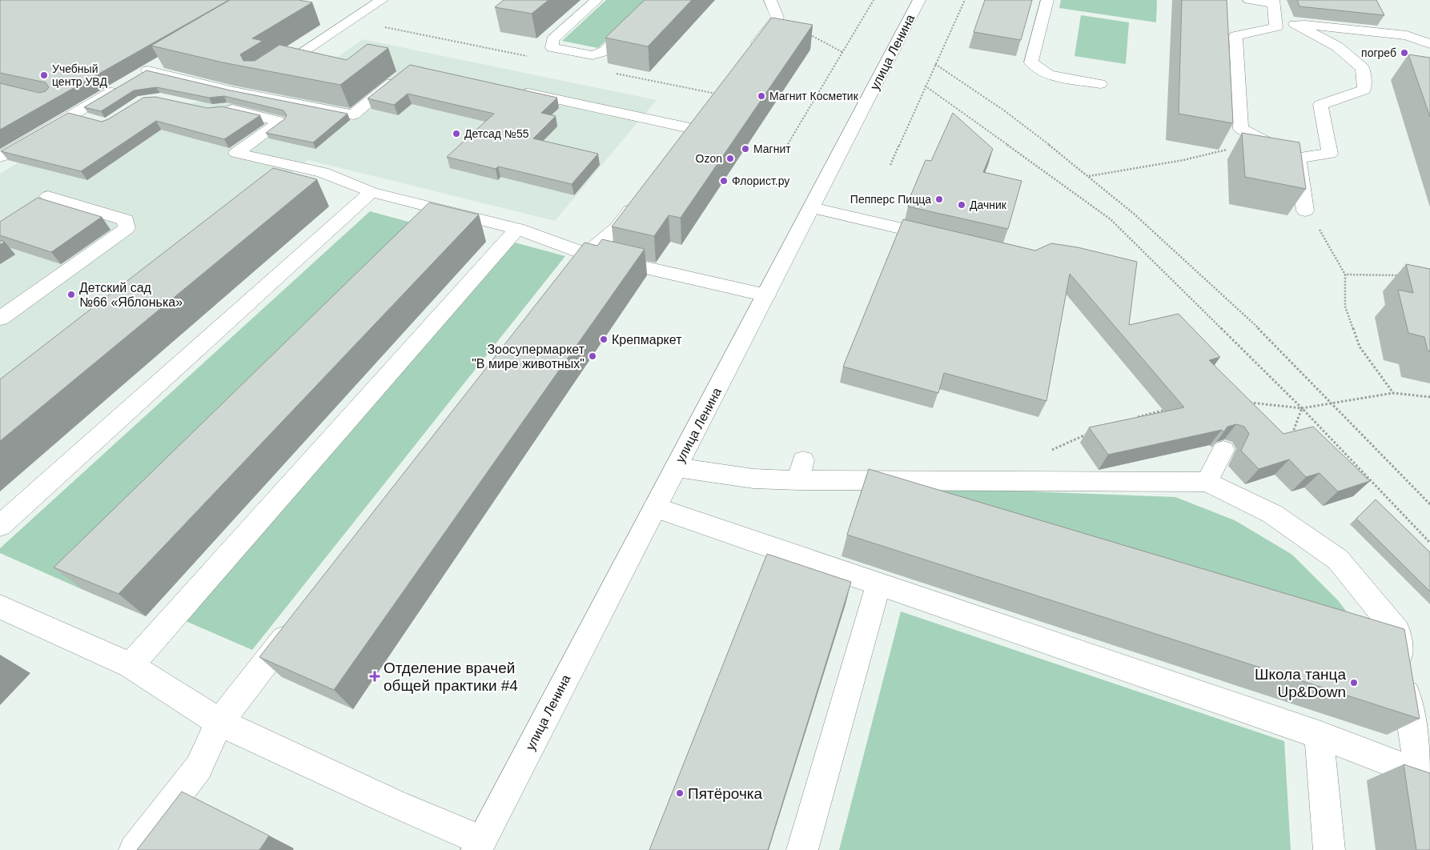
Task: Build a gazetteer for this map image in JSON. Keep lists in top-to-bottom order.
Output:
{
  "streets": {
    "main road": ["улица Ленина"]
  },
  "places": {
    "other": [
      "погреб",
      "Учебный центр УВД",
      "Магнит Косметик",
      "Детсад №55",
      "Магнит",
      "Ozon",
      "Флорист.ру",
      "Пепперс Пицца",
      "Дачник",
      "Детский сад №66 «Яблонька»",
      "Крепмаркет",
      "Зоосупермаркет \"В мире животных\"",
      "Школа танца Up&Down",
      "Пятёрочка"
    ],
    "health": ["Отделение врачей общей практики #4"]
  }
}
